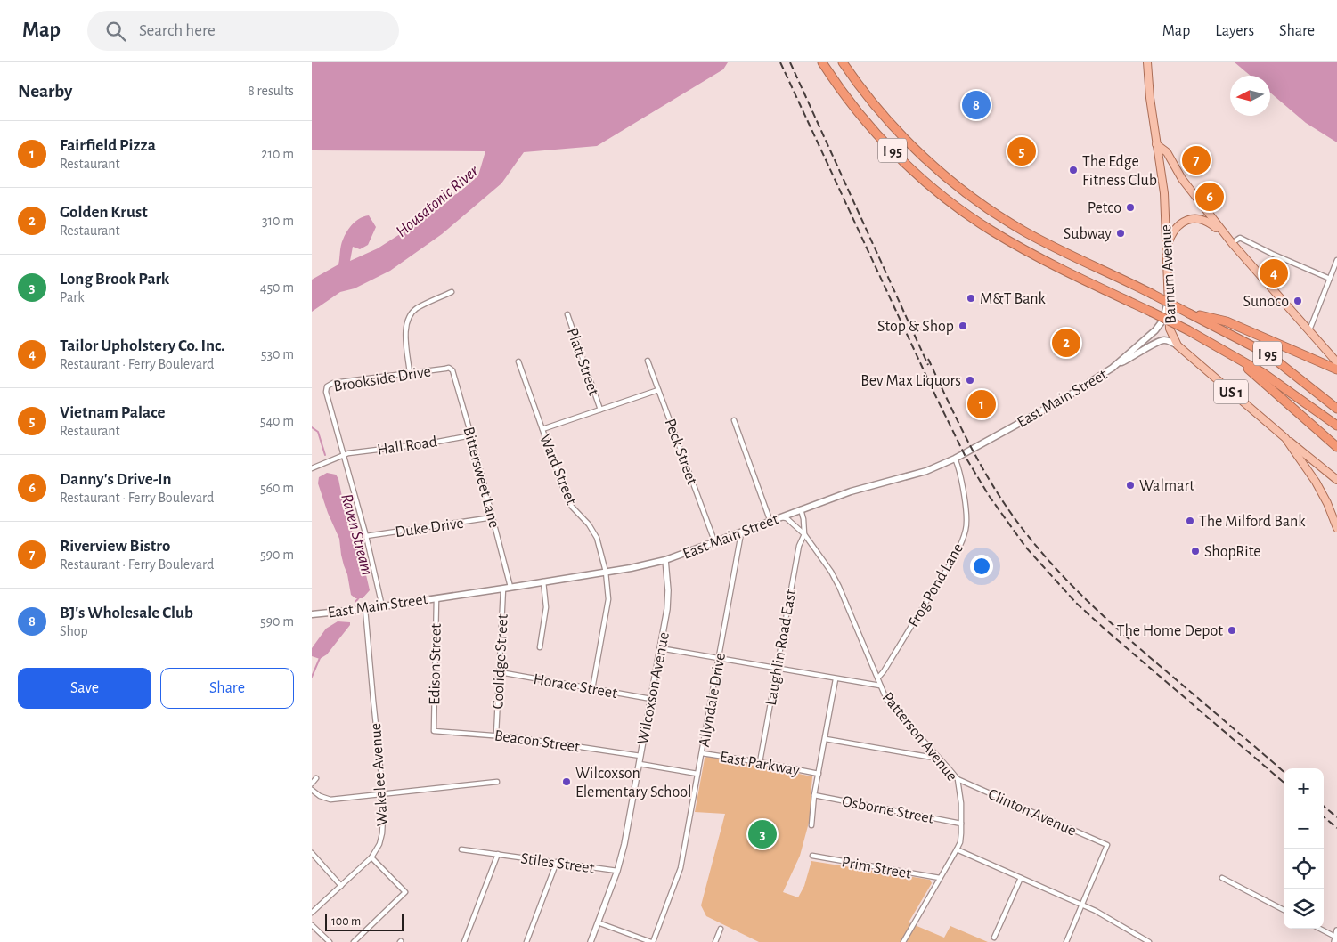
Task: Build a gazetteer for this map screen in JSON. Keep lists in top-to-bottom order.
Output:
{
  "streets": {
    "highway": ["I 95"],
    "main road": ["Barnum Avenue", "US 1", "East Main Street"],
    "street": [
      "Platt Street",
      "Brookside Drive",
      "Hall Road",
      "Peck Street",
      "Ward Street",
      "Bittersweet Lane",
      "Duke Drive",
      "Frog Pond Lane",
      "Laughlin Road East",
      "Coolidge Street",
      "Edison Street",
      "Horace Street",
      "Wilcoxson Avenue",
      "Allyndale Drive",
      "Patterson Avenue",
      "Beacon Street",
      "East Parkway",
      "Wakelee Avenue",
      "Osborne Street",
      "Clinton Avenue",
      "Stiles Street",
      "Prim Street"
    ]
  },
  "crossings": [
    ["Barnum Avenue", "East Main Street"],
    ["Brookside Drive", "East Main Street"],
    ["Brookside Drive", "Hall Road"],
    ["Brookside Drive", "Bittersweet Lane"],
    ["Brookside Drive", "Duke Drive"],
    ["East Main Street", "Peck Street"],
    ["East Main Street", "Ward Street"],
    ["East Main Street", "Bittersweet Lane"],
    ["East Main Street", "Frog Pond Lane"],
    ["East Main Street", "Coolidge Street"],
    ["East Main Street", "Edison Street"],
    ["East Main Street", "Wilcoxson Avenue"],
    ["East Main Street", "Allyndale Drive"],
    ["East Main Street", "Patterson Avenue"],
    ["East Main Street", "Wakelee Avenue"],
    ["Hall Road", "Bittersweet Lane"],
    ["Ward Street", "Horace Street"],
    ["Bittersweet Lane", "Duke Drive"],
    ["Bittersweet Lane", "Coolidge Street"],
    ["Frog Pond Lane", "Patterson Avenue"],
    ["Laughlin Road East", "Patterson Avenue"],
    ["Laughlin Road East", "East Parkway"],
    ["Coolidge Street", "Horace Street"],
    ["Coolidge Street", "Beacon Street"],
    ["Edison Street", "Beacon Street"],
    ["Horace Street", "Wilcoxson Avenue"],
    ["Wilcoxson Avenue", "Beacon Street"],
    ["Wilcoxson Avenue", "Stiles Street"],
    ["Allyndale Drive", "East Parkway"],
    ["Patterson Avenue", "Osborne Street"],
    ["Patterson Avenue", "Clinton Avenue"],
    ["Patterson Avenue", "Prim Street"]
  ],
  "water": ["Housatonic River", "Raven Stream"],
  "places": [
    "The Edge Fitness Club",
    "Petco",
    "Subway",
    "M&T Bank",
    "Sunoco",
    "Stop & Shop",
    "Bev Max Liquors",
    "Walmart",
    "The Milford Bank",
    "ShopRite",
    "The Home Depot",
    "Wilcoxson Elementary School"
  ],
  "scale_bar": "100 m",
  "north": "left",
  "page": {
    "header": "Map",
    "search": "Search here",
    "nav": ["Map", "Layers", "Share"],
    "heading": ["Nearby", "8 results"],
    "pins": [
      "8",
      "5",
      "7",
      "6",
      "4",
      "2",
      "1",
      "3"
    ],
    "list": [
      {
        "mark": "1",
        "name": "Fairfield Pizza",
        "note": "Restaurant",
        "value": "210 m"
      },
      {
        "mark": "2",
        "name": "Golden Krust",
        "note": "Restaurant",
        "value": "310 m"
      },
      {
        "mark": "3",
        "name": "Long Brook Park",
        "note": "Park",
        "value": "450 m"
      },
      {
        "mark": "4",
        "name": "Tailor Upholstery Co. Inc.",
        "note": "Restaurant · Ferry Boulevard",
        "value": "530 m"
      },
      {
        "mark": "5",
        "name": "Vietnam Palace",
        "note": "Restaurant",
        "value": "540 m"
      },
      {
        "mark": "6",
        "name": "Danny's Drive-In",
        "note": "Restaurant · Ferry Boulevard",
        "value": "560 m"
      },
      {
        "mark": "7",
        "name": "Riverview Bistro",
        "note": "Restaurant · Ferry Boulevard",
        "value": "590 m"
      },
      {
        "mark": "8",
        "name": "BJ's Wholesale Club",
        "note": "Shop",
        "value": "590 m"
      }
    ],
    "buttons": ["Save", "Share"],
    "map_buttons": ["+", "−"],
    "scale": "100 m"
  }
}
